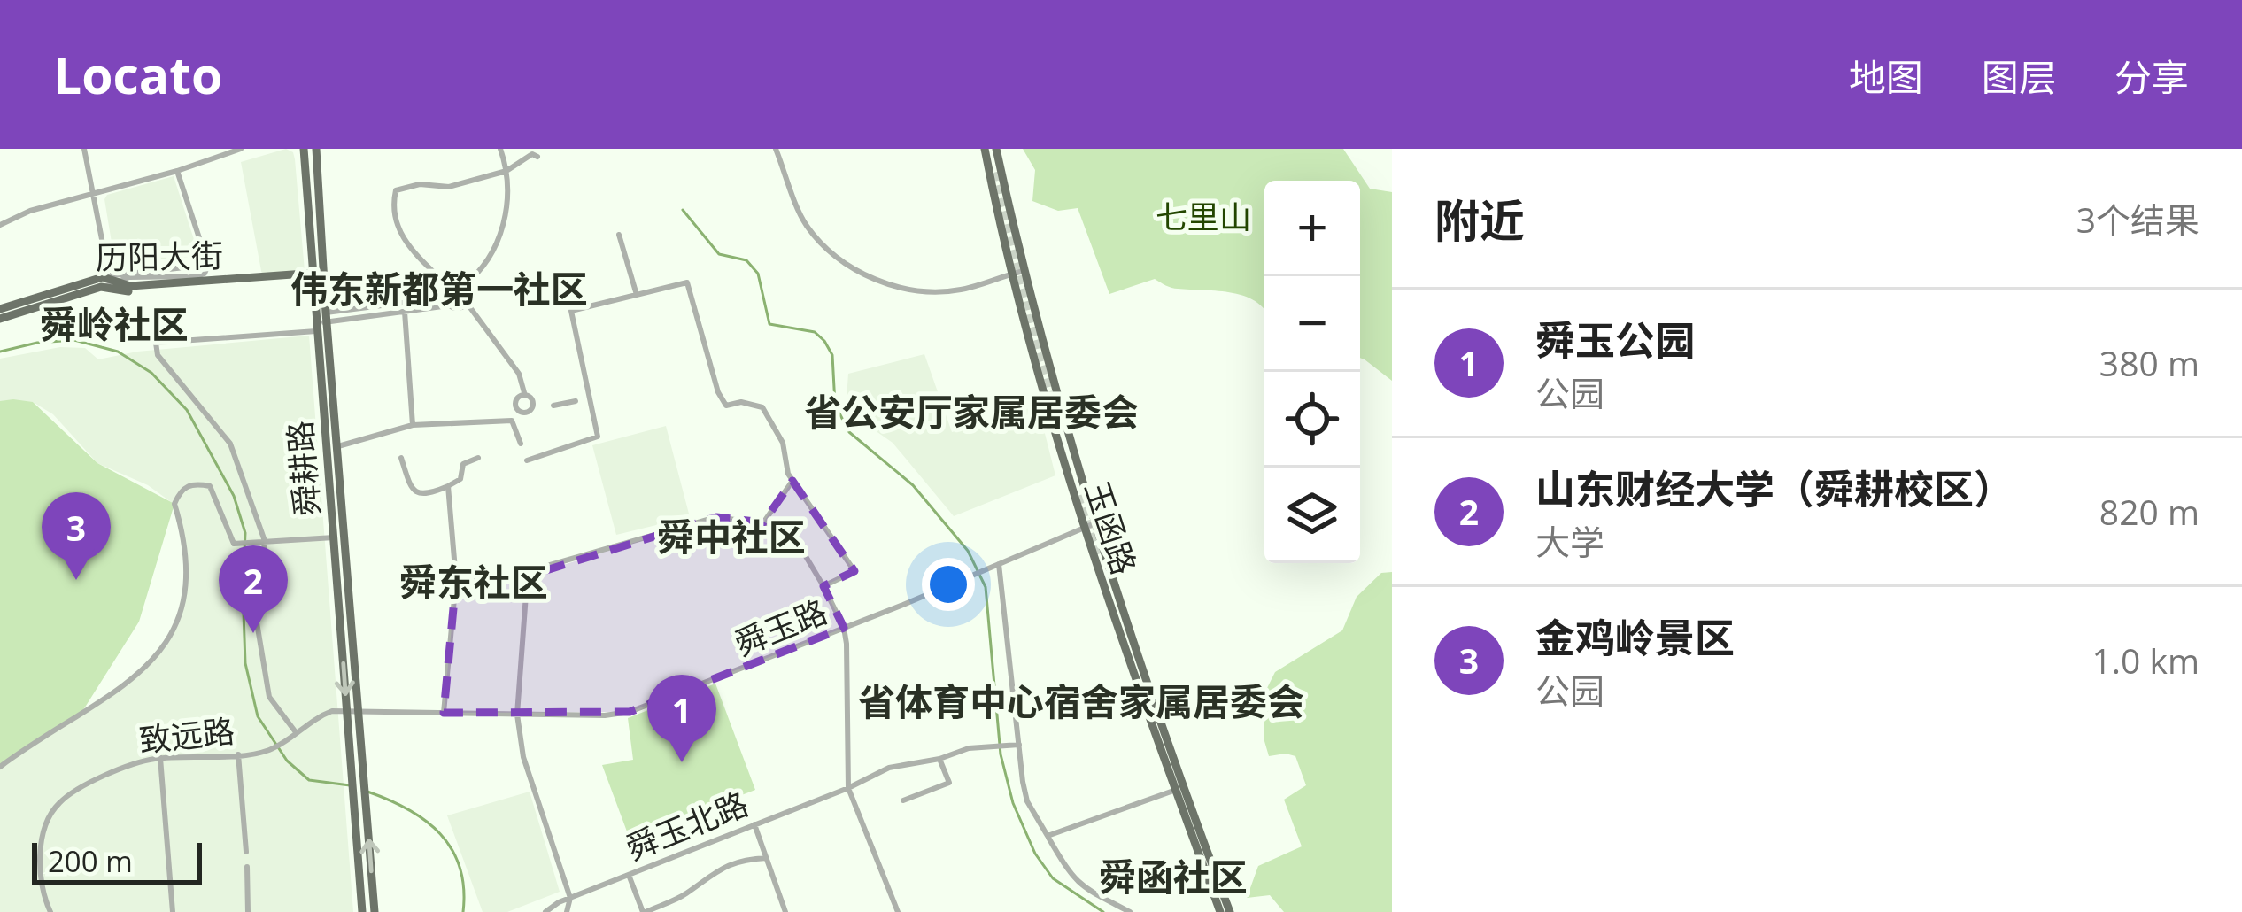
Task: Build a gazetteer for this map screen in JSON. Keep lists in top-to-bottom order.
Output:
{
  "streets": {
    "main road": ["历阳大街", "舜耕路", "玉函路"],
    "street": ["舜玉路", "致远路", "舜玉北路"]
  },
  "crossings": [
    ["历阳大街", "舜耕路"],
    ["舜耕路", "舜玉路"],
    ["玉函路", "舜玉路"]
  ],
  "districts": [
    "伟东新都第一社区",
    "舜岭社区",
    "省公安厅家属居委会",
    "舜中社区",
    "舜东社区",
    "省体育中心宿舍家属居委会",
    "舜函社区"
  ],
  "parks": ["七里山"],
  "scale_bar": "200 m",
  "page": {
    "header": "Locato",
    "nav": ["地图", "图层", "分享"],
    "heading": ["附近", "3个结果"],
    "map_buttons": ["+", "−"],
    "list": [
      {
        "mark": "1",
        "name": "舜玉公园",
        "note": "公园",
        "value": "380 m"
      },
      {
        "mark": "2",
        "name": "山东财经大学（舜耕校区）",
        "note": "大学",
        "value": "820 m"
      },
      {
        "mark": "3",
        "name": "金鸡岭景区",
        "note": "公园",
        "value": "1.0 km"
      }
    ],
    "pins": ["3", "2", "1"],
    "scale": "200 m"
  }
}
